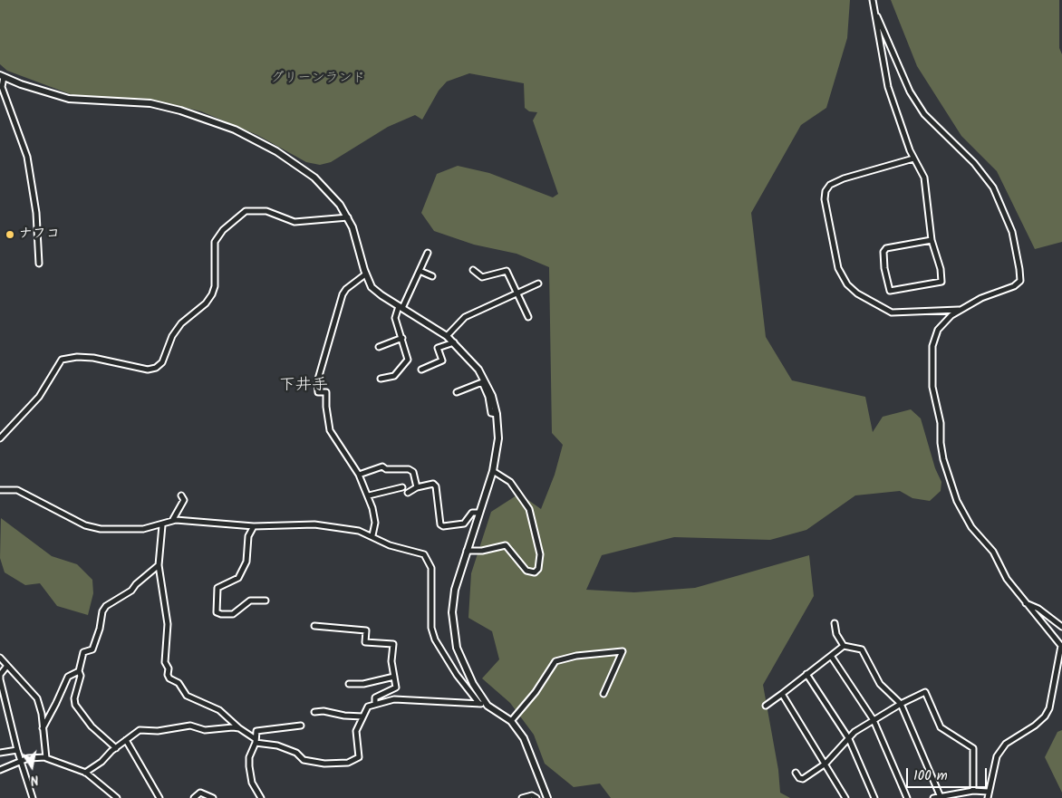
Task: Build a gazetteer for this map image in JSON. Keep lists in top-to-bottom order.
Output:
{
  "districts": ["下井手"],
  "parks": ["グリーンランド"],
  "places": ["ナフコ"],
  "scale_bar": "100 m",
  "north": "bottom"
}
